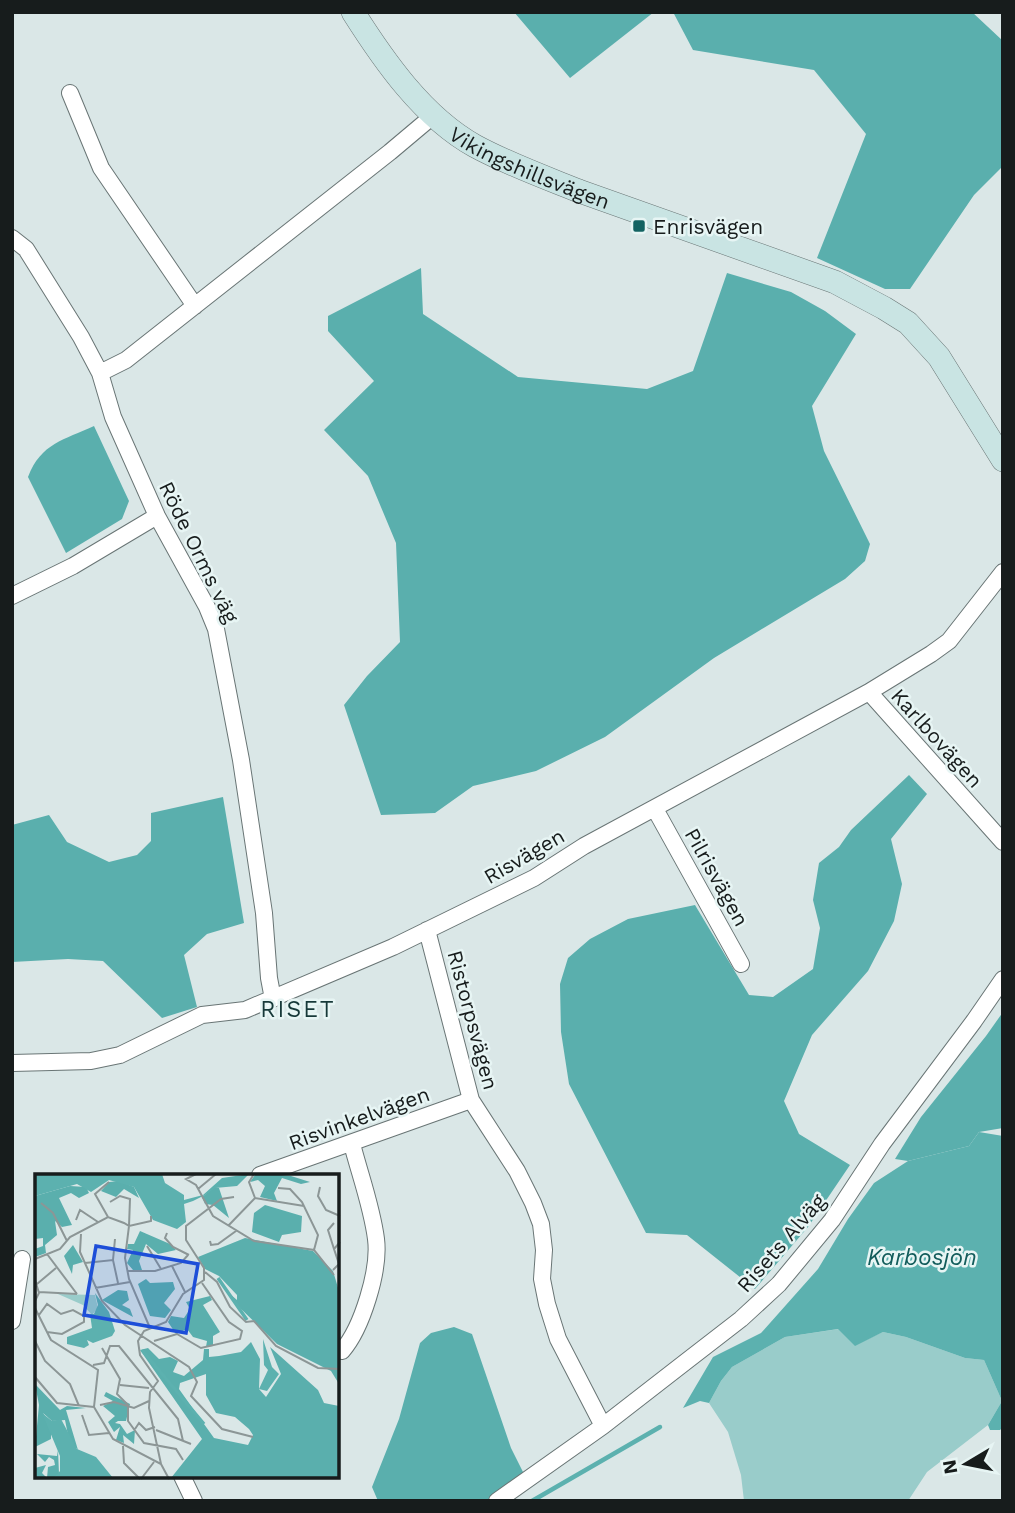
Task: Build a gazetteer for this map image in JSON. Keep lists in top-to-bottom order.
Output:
{
  "streets": {
    "street": [
      "Vikingshillsvägen",
      "Röde Orms väg",
      "Karlbovägen",
      "Risvägen",
      "Pilrisvägen",
      "Ristorpsvägen",
      "Risvinkelvägen",
      "Risets Alväg"
    ]
  },
  "crossings": [
    ["Röde Orms väg", "Risvägen"],
    ["Karlbovägen", "Risvägen"],
    ["Risvägen", "Pilrisvägen"],
    ["Risvägen", "Ristorpsvägen"],
    ["Ristorpsvägen", "Risvinkelvägen"],
    ["Ristorpsvägen", "Risets Alväg"]
  ],
  "districts": ["RISET"],
  "water": ["Karbosjön"],
  "places": {
    "transit": ["Enrisvägen"]
  },
  "north": "left"
}
